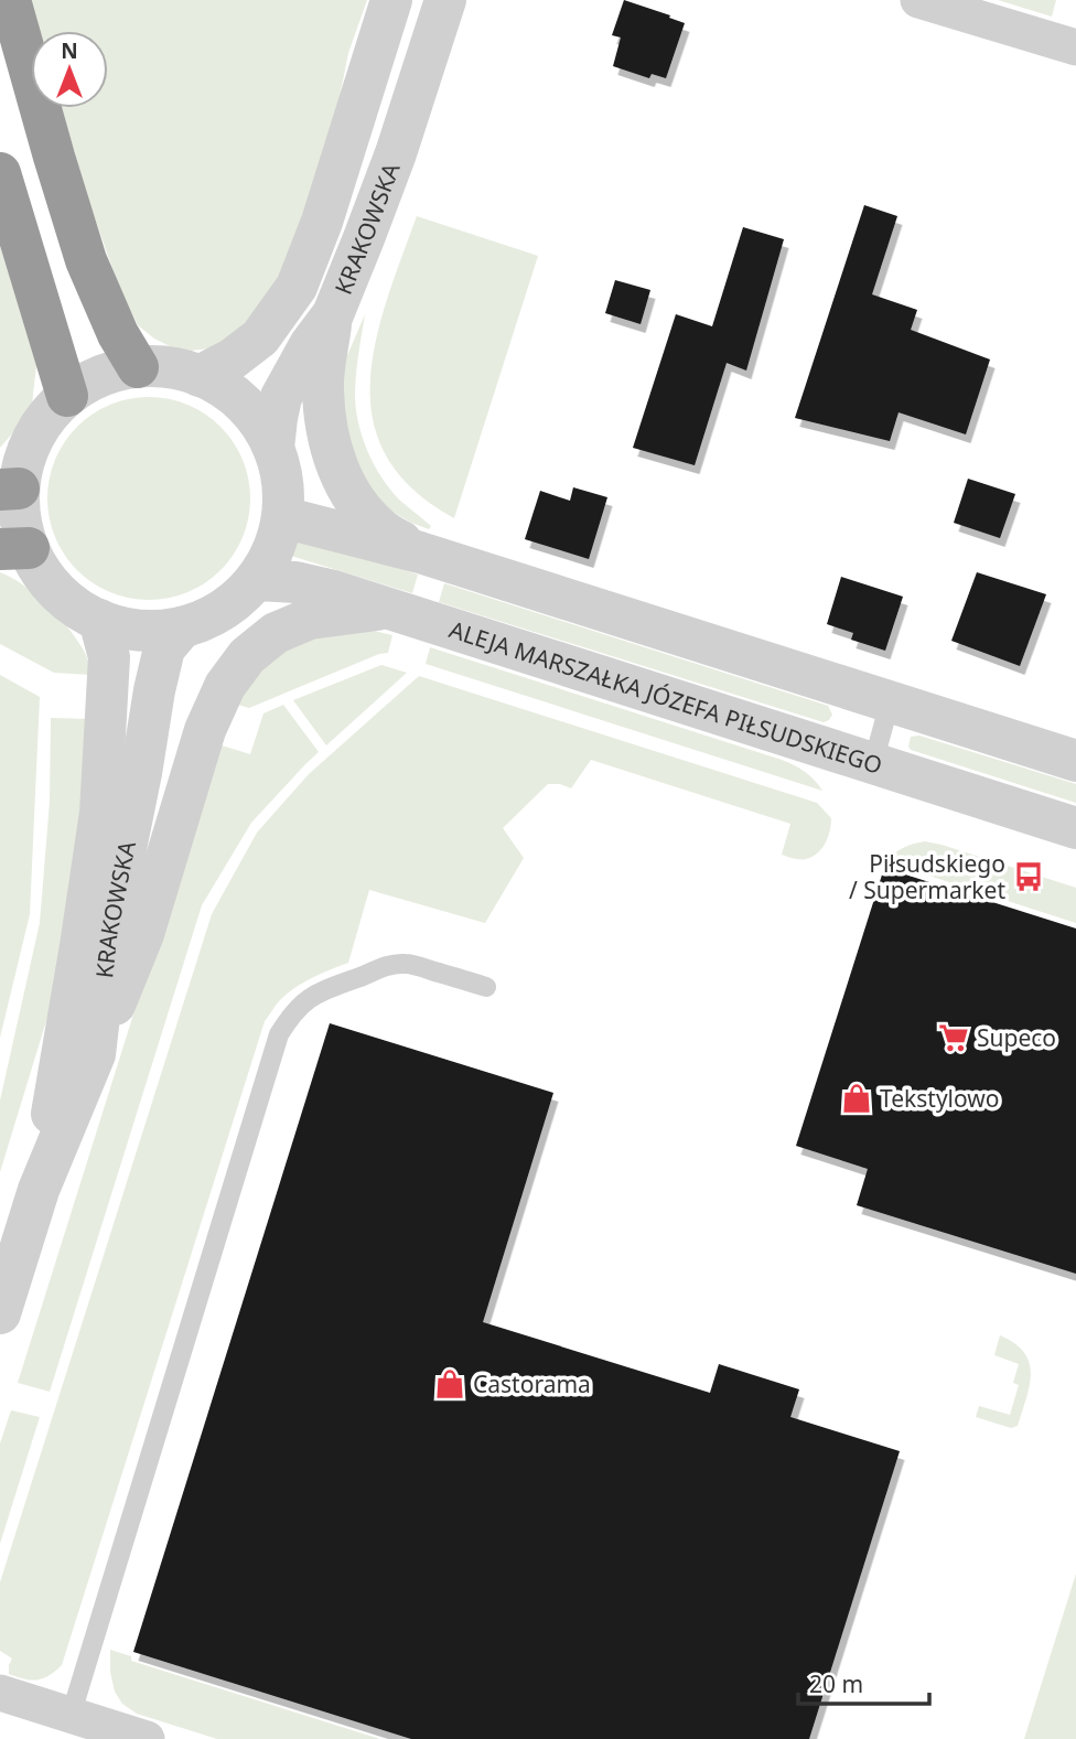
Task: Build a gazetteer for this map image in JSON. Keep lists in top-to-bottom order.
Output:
{
  "streets": {
    "street": ["KRAKOWSKA", "ALEJA MARSZAŁKA JÓZEFA PIŁSUDSKIEGO"]
  },
  "crossings": [
    ["KRAKOWSKA", "ALEJA MARSZAŁKA JÓZEFA PIŁSUDSKIEGO"]
  ],
  "places": {
    "bus stop": ["Piłsudskiego / Supermarket"],
    "supermarket": ["Supeco"],
    "shop": ["Tekstylowo", "Castorama"]
  },
  "scale_bar": "20 m",
  "north": "top"
}
